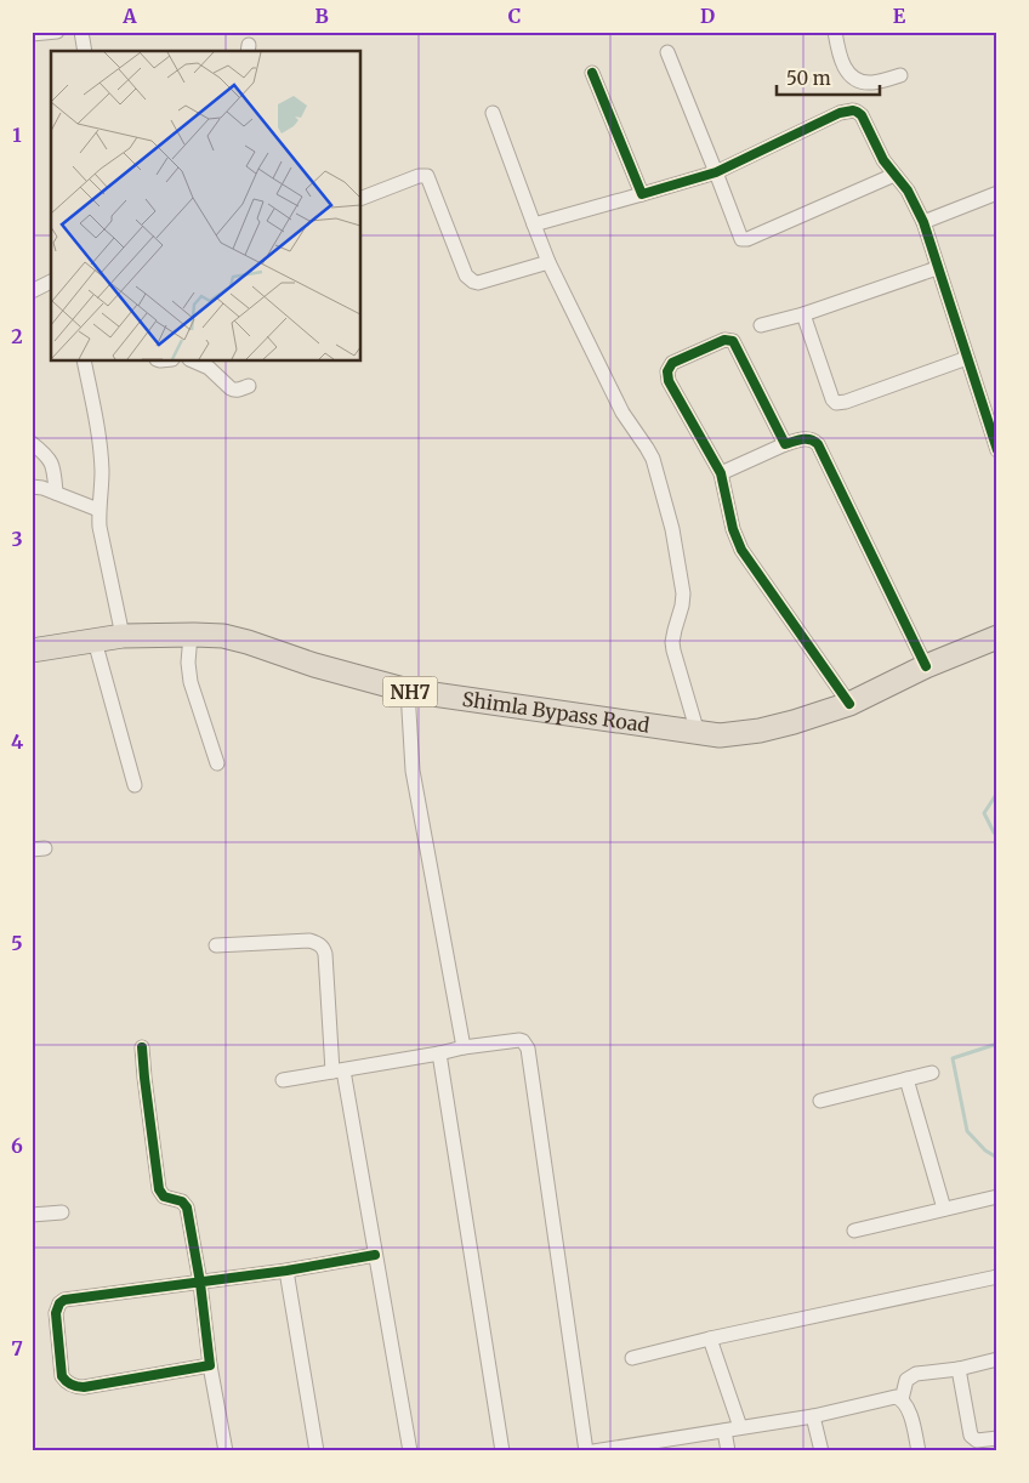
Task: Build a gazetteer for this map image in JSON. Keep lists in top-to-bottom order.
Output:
{
  "streets": {
    "highway": ["NH7", "Shimla Bypass Road"]
  },
  "scale_bar": "50 m",
  "grid": {
    "columns": [
      "A",
      "B",
      "C",
      "D",
      "E"
    ],
    "rows": [
      "1",
      "2",
      "3",
      "4",
      "5",
      "6",
      "7"
    ]
  }
}
